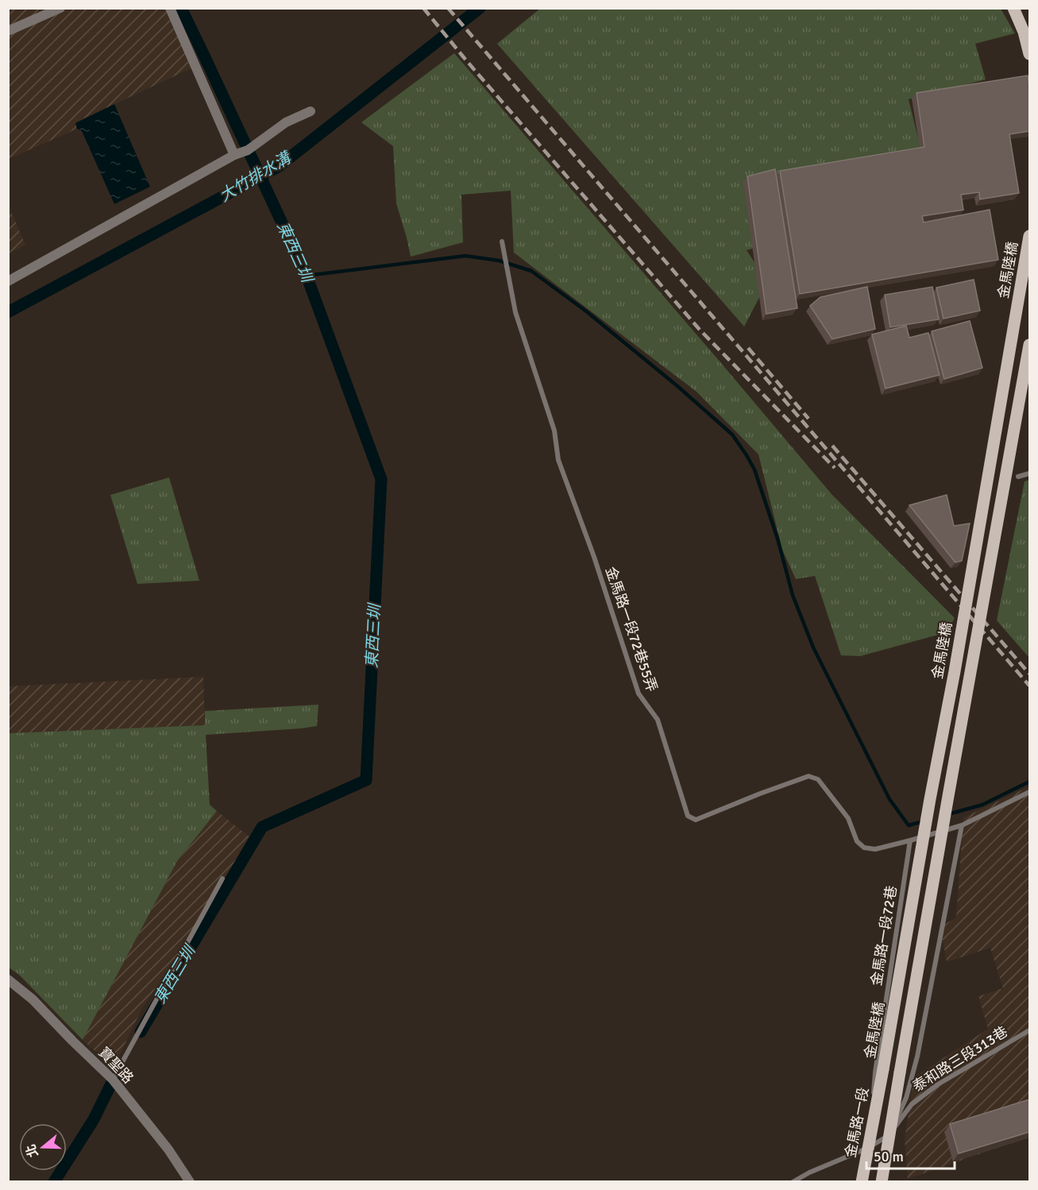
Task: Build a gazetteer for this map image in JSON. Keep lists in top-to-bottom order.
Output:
{
  "streets": {
    "main road": ["金馬陸橋", "金馬路一段"],
    "street": ["寶聖路"],
    "lane": ["金馬路一段72巷55弄", "金馬路一段72巷", "泰和路三段313巷"]
  },
  "crossings": [
    ["金馬陸橋", "金馬路一段"],
    ["金馬路一段72巷55弄", "金馬路一段72巷"],
    ["金馬路一段72巷", "金馬路一段"]
  ],
  "water": ["大竹排水溝", "東西三圳"],
  "scale_bar": "50 m",
  "north": "left"
}
